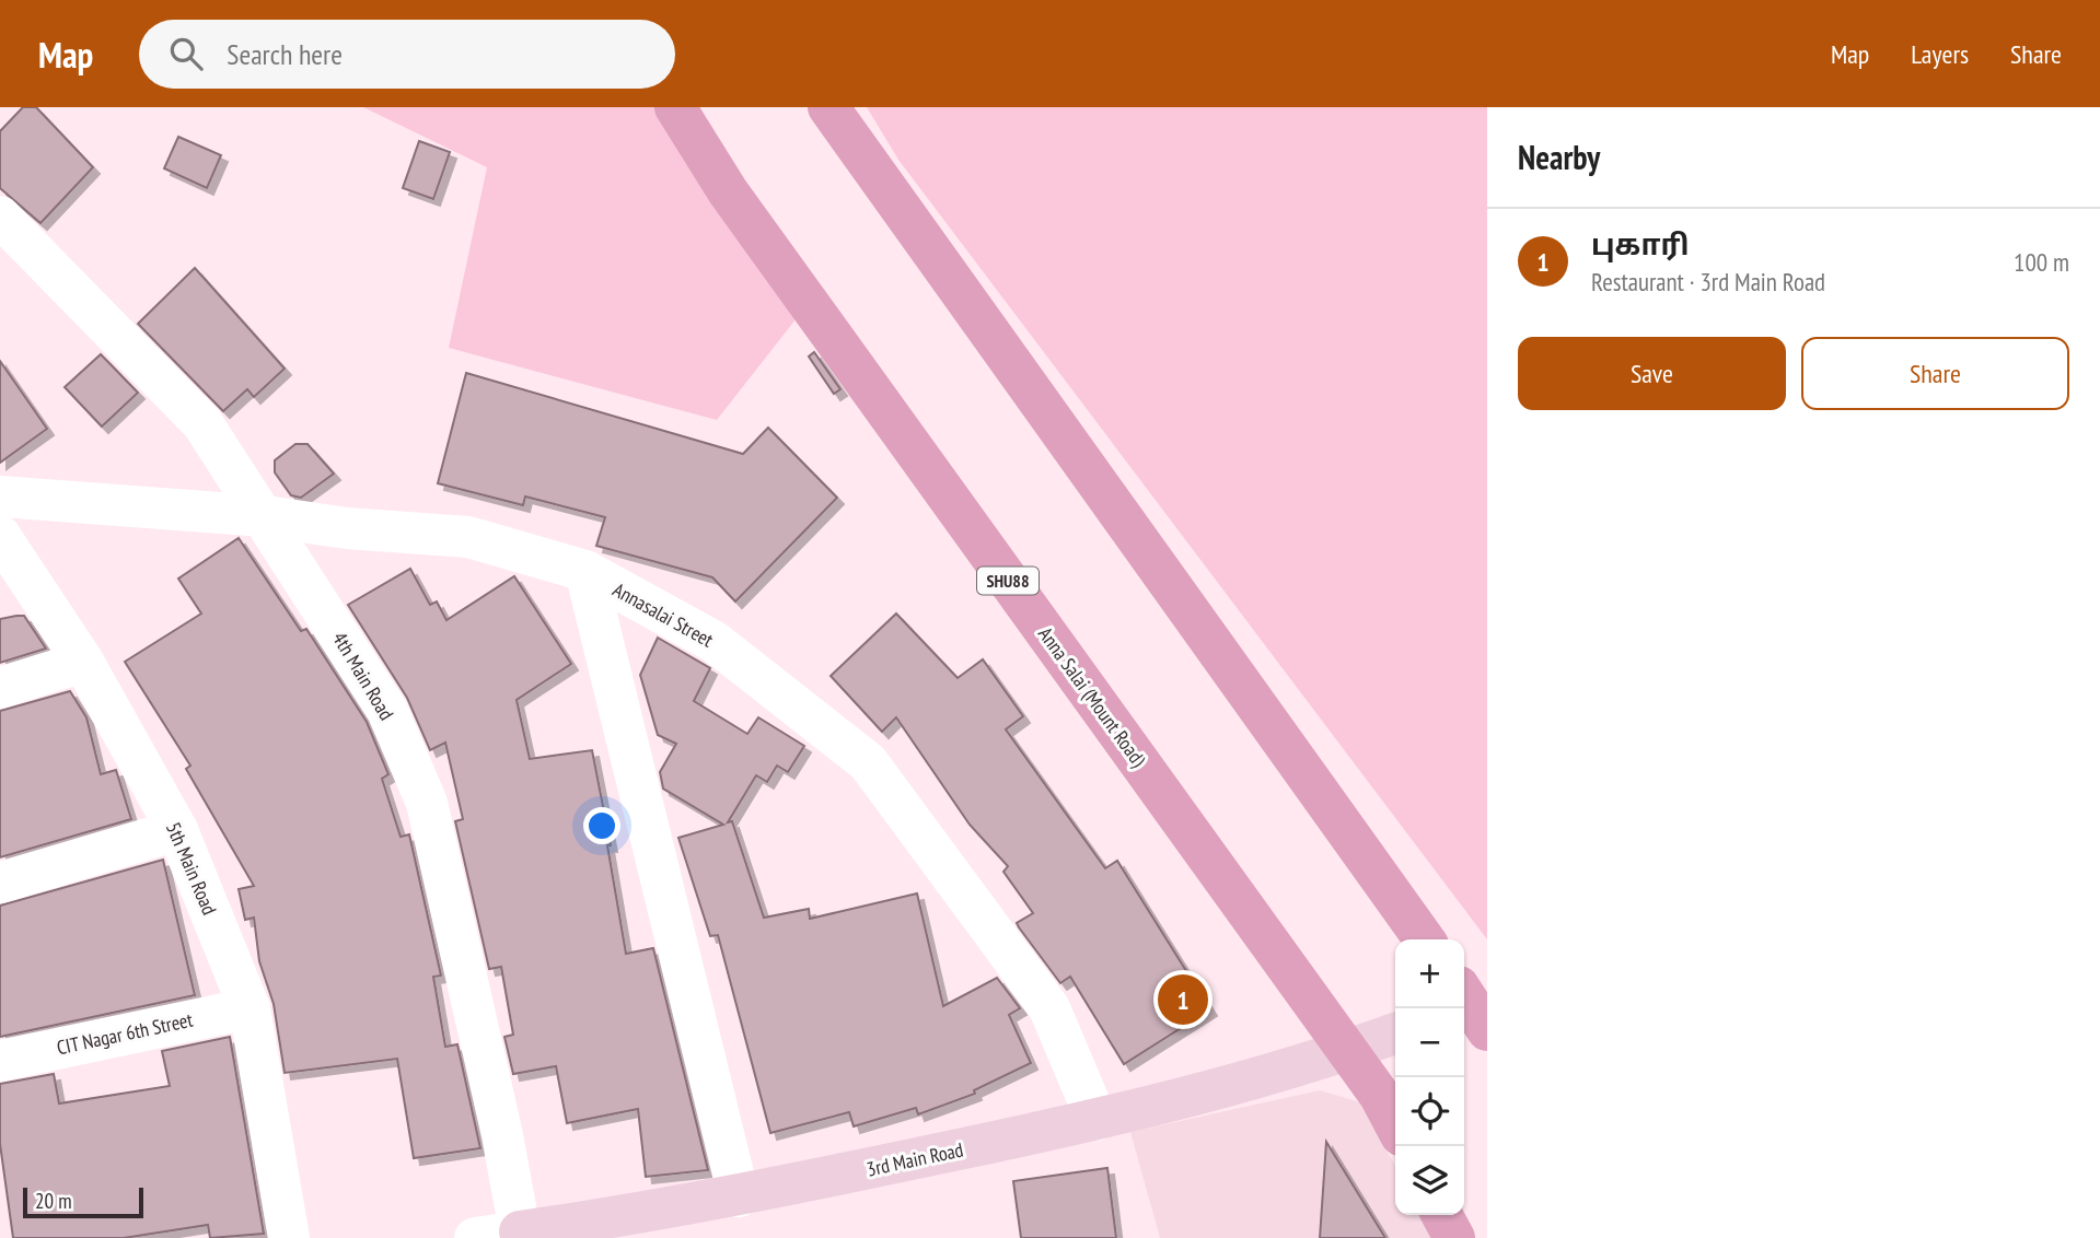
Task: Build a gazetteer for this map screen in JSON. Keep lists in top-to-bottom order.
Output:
{
  "streets": {
    "main road": ["SHU88", "Anna Salai (Mount Road)", "3rd Main Road"],
    "street": [
      "Annasalai Street",
      "4th Main Road",
      "5th Main Road",
      "CIT Nagar 6th Street"
    ]
  },
  "crossings": [
    ["Annasalai Street", "4th Main Road"],
    ["Annasalai Street", "3rd Main Road"],
    ["4th Main Road", "3rd Main Road"],
    ["Anna Salai (Mount Road)", "3rd Main Road"],
    ["5th Main Road", "CIT Nagar 6th Street"]
  ],
  "scale_bar": "20 m",
  "page": {
    "header": "Map",
    "search": "Search here",
    "nav": ["Map", "Layers", "Share"],
    "heading": "Nearby",
    "list": [
      {
        "mark": "1",
        "name": "புகாரி",
        "note": "Restaurant · 3rd Main Road",
        "value": "100 m"
      }
    ],
    "buttons": ["Save", "Share"],
    "map_buttons": ["+", "−"],
    "pins": "1",
    "scale": "20 m"
  }
}
